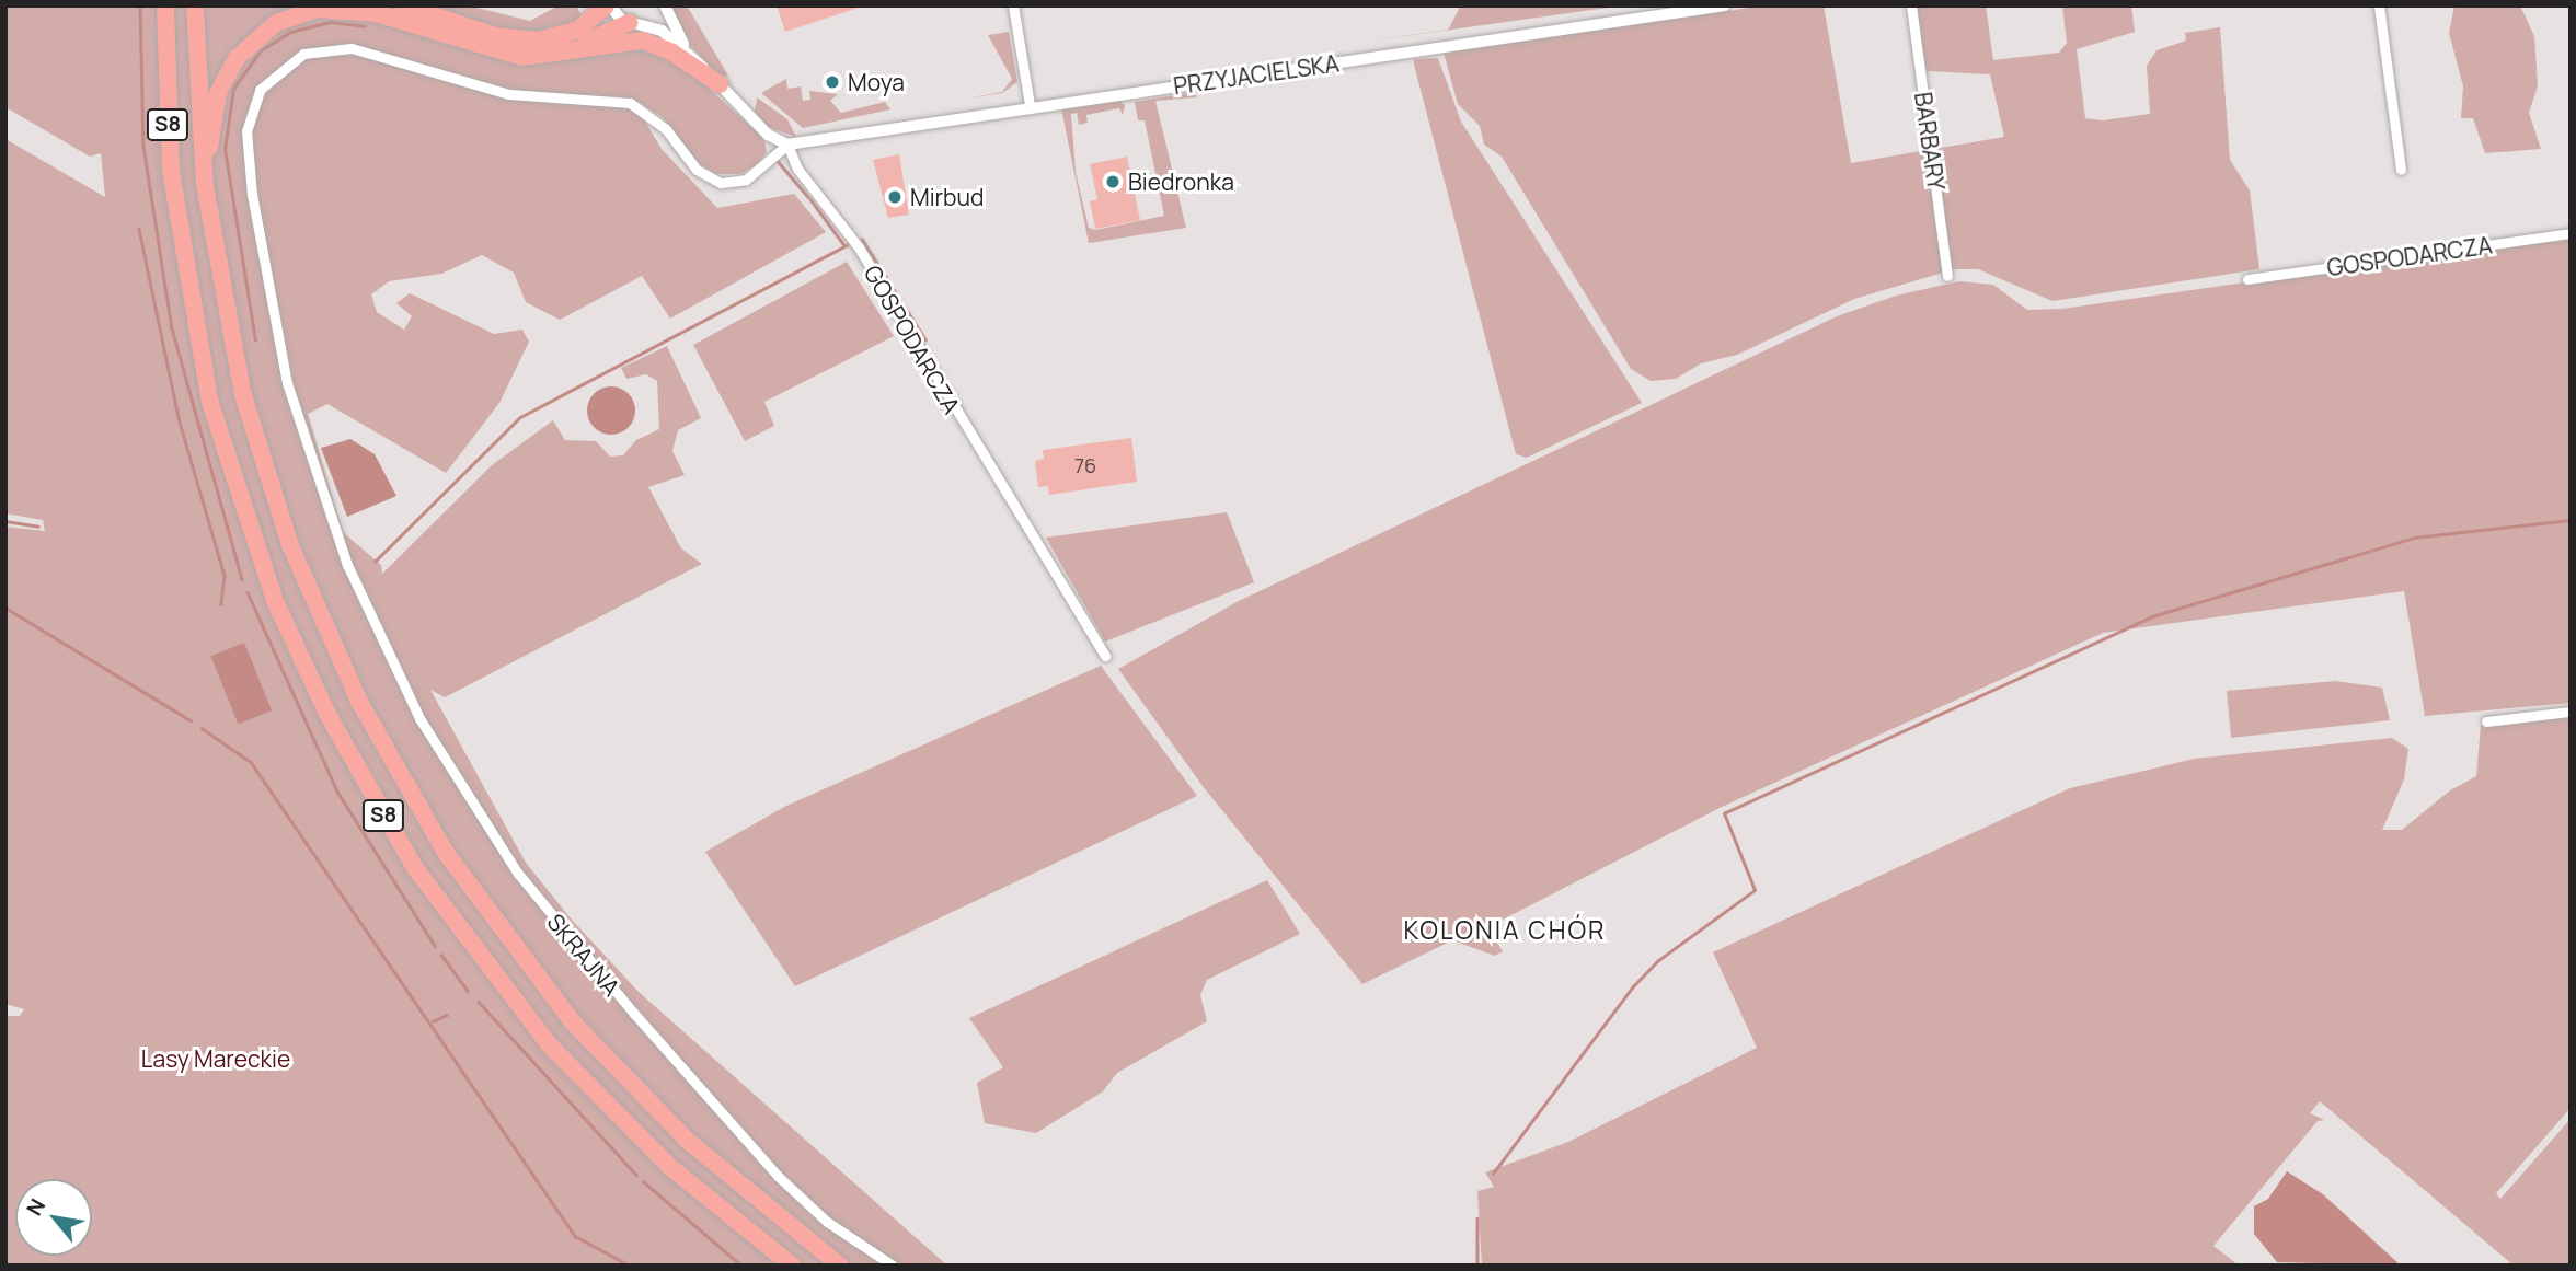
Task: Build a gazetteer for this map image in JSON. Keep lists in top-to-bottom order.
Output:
{
  "streets": {
    "highway": ["S8"],
    "street": [
      "PRZYJACIELSKA",
      "BARBARY",
      "GOSPODARCZA",
      "SKRAJNA"
    ]
  },
  "crossings": [
    ["PRZYJACIELSKA", "GOSPODARCZA"],
    ["PRZYJACIELSKA", "SKRAJNA"],
    ["GOSPODARCZA", "SKRAJNA"]
  ],
  "districts": ["KOLONIA CHÓR"],
  "parks": ["Lasy Mareckie"],
  "places": ["Moya", "Biedronka", "Mirbud"],
  "house_numbers": ["76"],
  "north": "top left"
}
